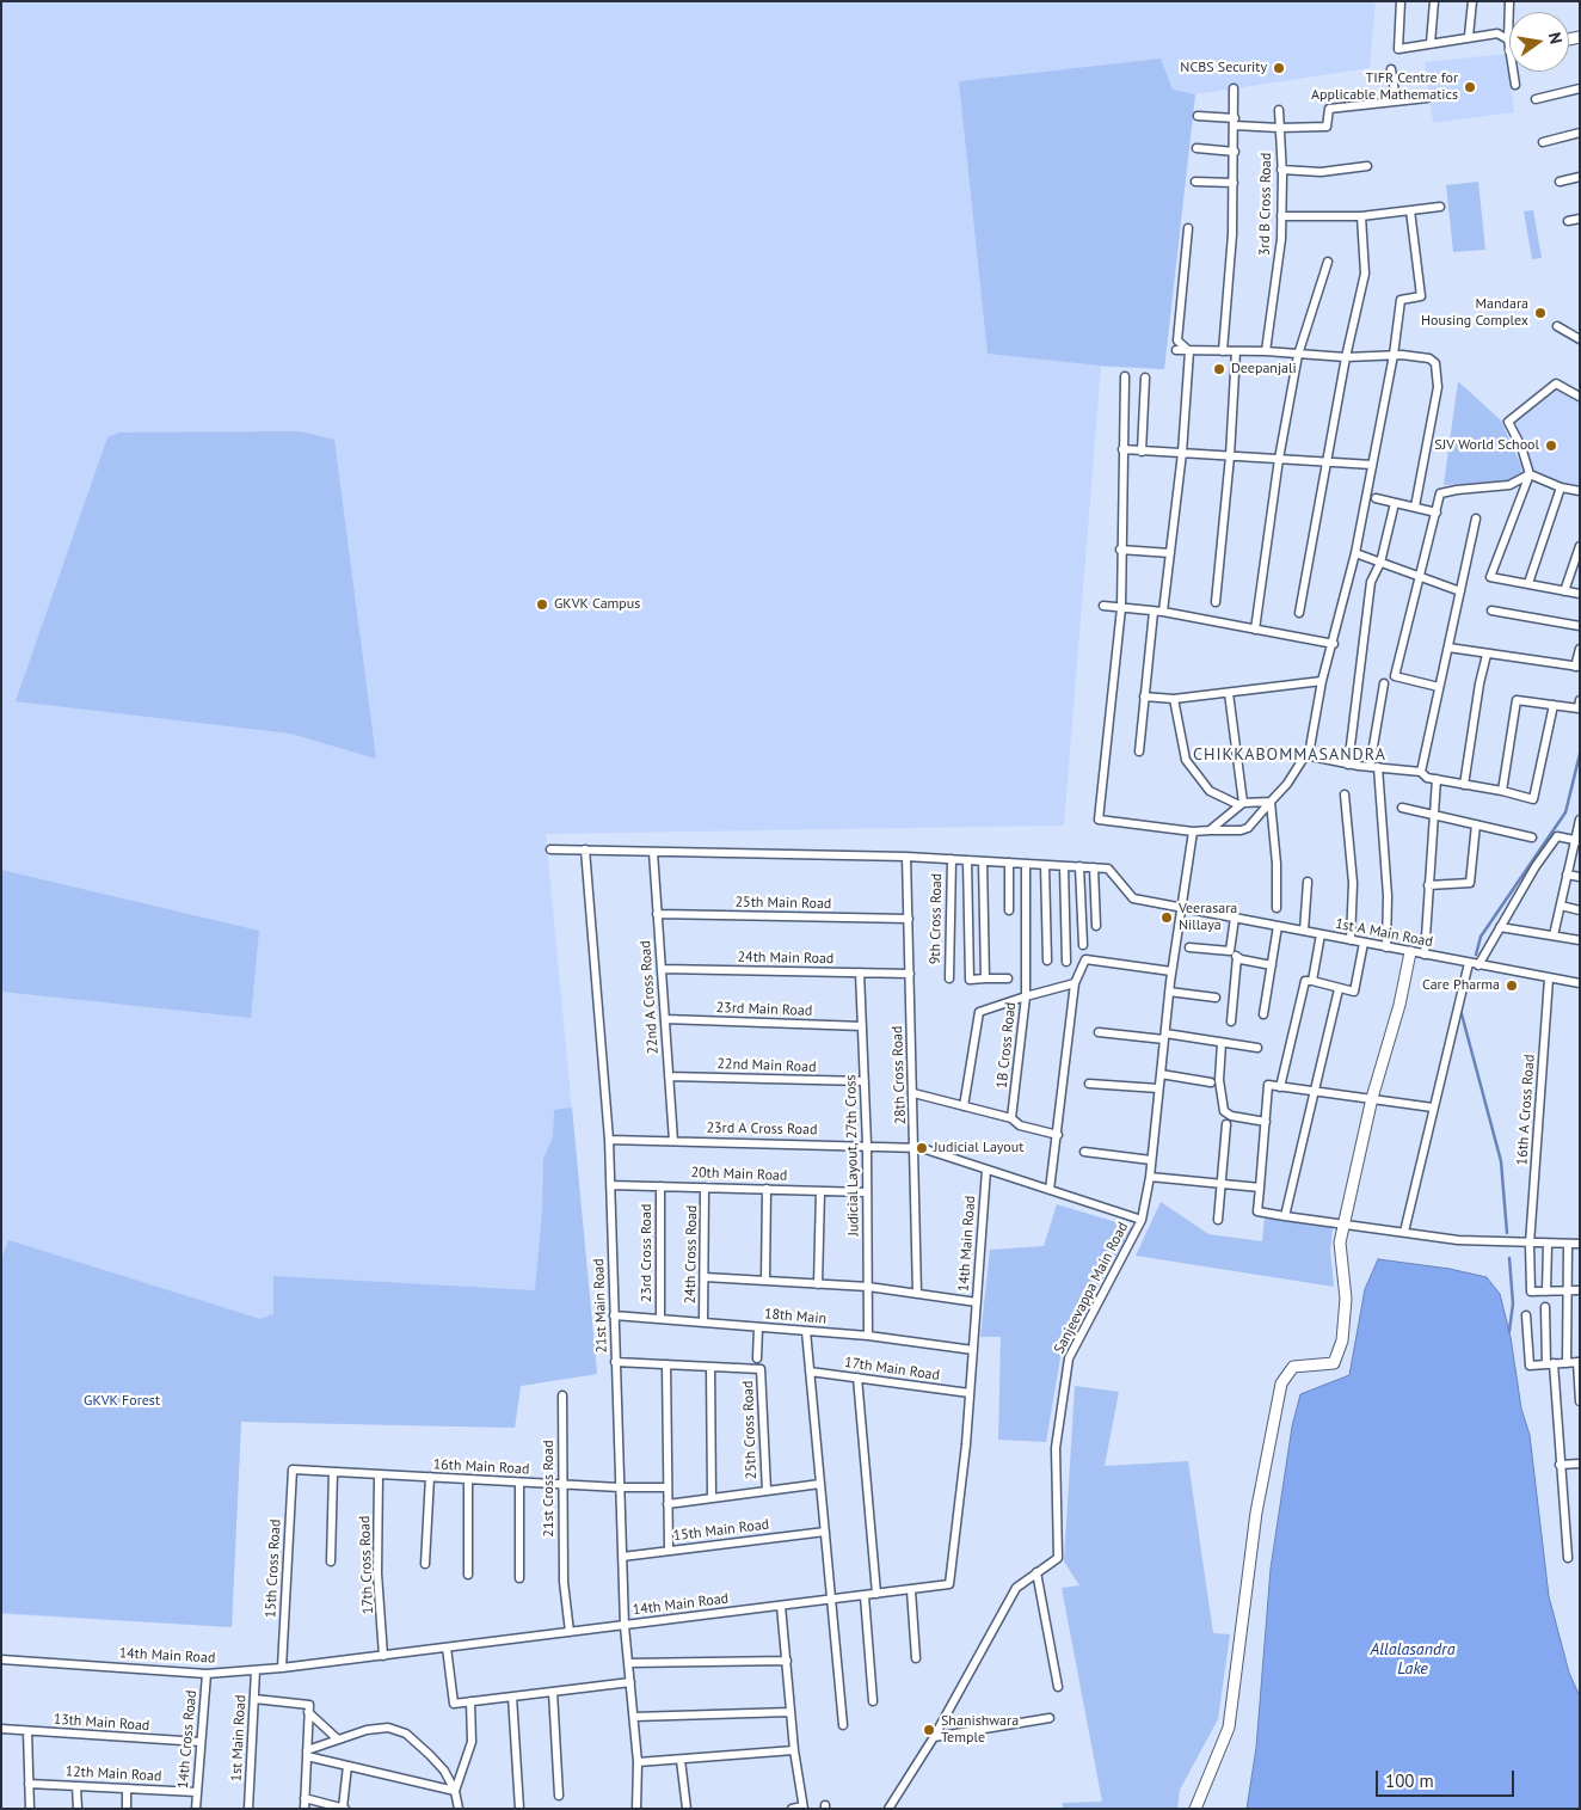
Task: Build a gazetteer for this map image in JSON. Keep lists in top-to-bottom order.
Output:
{
  "streets": {
    "street": [
      "3rd B Cross Road",
      "25th Main Road",
      "9th Cross Road",
      "1st A Main Road",
      "24th Main Road",
      "22nd A Cross Road",
      "23rd Main Road",
      "1B Cross Road",
      "22nd Main Road",
      "28th Cross Road",
      "16th A Cross Road",
      "23rd A Cross Road",
      "Judicial Layout, 27th Cross",
      "20th Main Road",
      "14th Main Road",
      "23rd Cross Road",
      "24th Cross Road",
      "Sanjeevappa Main Road",
      "21st Main Road",
      "18th Main",
      "17th Main Road",
      "25th Cross Road",
      "16th Main Road",
      "21st Cross Road",
      "15th Main Road",
      "17th Cross Road",
      "15th Cross Road",
      "13th Main Road",
      "1st Main Road",
      "14th Cross Road",
      "12th Main Road"
    ]
  },
  "crossings": [
    ["25th Main Road", "22nd A Cross Road"],
    ["25th Main Road", "28th Cross Road"],
    ["1st A Main Road", "16th A Cross Road"],
    ["1st A Main Road", "Sanjeevappa Main Road"],
    ["24th Main Road", "22nd A Cross Road"],
    ["24th Main Road", "28th Cross Road"],
    ["24th Main Road", "Judicial Layout, 27th Cross"],
    ["22nd A Cross Road", "23rd Main Road"],
    ["22nd A Cross Road", "22nd Main Road"],
    ["22nd A Cross Road", "23rd A Cross Road"],
    ["23rd Main Road", "Judicial Layout, 27th Cross"],
    ["22nd Main Road", "Judicial Layout, 27th Cross"],
    ["28th Cross Road", "23rd A Cross Road"],
    ["23rd A Cross Road", "Judicial Layout, 27th Cross"],
    ["23rd A Cross Road", "14th Main Road"],
    ["23rd A Cross Road", "Sanjeevappa Main Road"],
    ["23rd A Cross Road", "21st Main Road"],
    ["Judicial Layout, 27th Cross", "20th Main Road"],
    ["Judicial Layout, 27th Cross", "18th Main"],
    ["20th Main Road", "23rd Cross Road"],
    ["20th Main Road", "24th Cross Road"],
    ["20th Main Road", "21st Main Road"],
    ["14th Main Road", "21st Main Road"],
    ["14th Main Road", "18th Main"],
    ["14th Main Road", "17th Main Road"],
    ["14th Main Road", "21st Cross Road"],
    ["14th Main Road", "17th Cross Road"],
    ["14th Main Road", "15th Cross Road"],
    ["14th Main Road", "1st Main Road"],
    ["14th Main Road", "14th Cross Road"],
    ["23rd Cross Road", "18th Main"],
    ["24th Cross Road", "18th Main"],
    ["21st Main Road", "18th Main"],
    ["21st Main Road", "16th Main Road"],
    ["21st Main Road", "15th Main Road"],
    ["16th Main Road", "21st Cross Road"],
    ["16th Main Road", "17th Cross Road"],
    ["16th Main Road", "15th Cross Road"],
    ["13th Main Road", "14th Cross Road"],
    ["14th Cross Road", "12th Main Road"]
  ],
  "districts": ["CHIKKABOMMASANDRA"],
  "water": ["Allalasandra Lake"],
  "parks": ["GKVK Forest"],
  "places": [
    "NCBS Security",
    "TIFR Centre for Applicable Mathematics",
    "Mandara Housing Complex",
    "Deepanjali",
    "SJV World School",
    "GKVK Campus",
    "Veerasara Nillaya",
    "Care Pharma",
    "Judicial Layout",
    "Shanishwara Temple"
  ],
  "scale_bar": "100 m",
  "north": "right"
}
